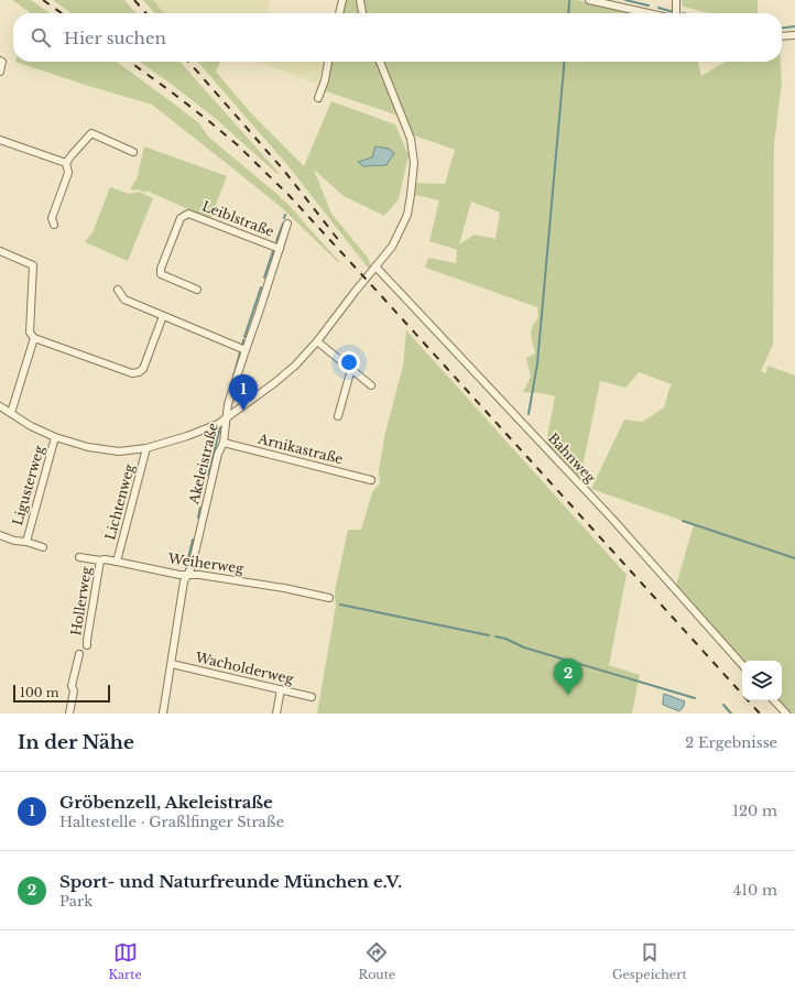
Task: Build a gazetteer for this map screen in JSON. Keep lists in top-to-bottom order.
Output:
{
  "streets": {
    "street": [
      "Leiblstraße",
      "Arnikastraße",
      "Bahnweg",
      "Akeleistraße",
      "Ligusterweg",
      "Lichtenweg",
      "Weiherweg",
      "Hollerweg",
      "Wacholderweg"
    ]
  },
  "crossings": [
    ["Leiblstraße", "Akeleistraße"],
    ["Arnikastraße", "Akeleistraße"],
    ["Akeleistraße", "Weiherweg"],
    ["Akeleistraße", "Wacholderweg"],
    ["Lichtenweg", "Weiherweg"],
    ["Weiherweg", "Hollerweg"]
  ],
  "scale_bar": "100 m",
  "page": {
    "search": "Hier suchen",
    "pins": ["1", "2"],
    "scale": "100 m",
    "heading": ["In der Nähe", "2 Ergebnisse"],
    "list": [
      {
        "mark": "1",
        "name": "Gröbenzell, Akeleistraße",
        "note": "Haltestelle · Graßlfinger Straße",
        "value": "120 m"
      },
      {
        "mark": "2",
        "name": "Sport- und Naturfreunde München e.V.",
        "note": "Park",
        "value": "410 m"
      }
    ],
    "nav": ["Karte", "Route", "Gespeichert"]
  }
}
